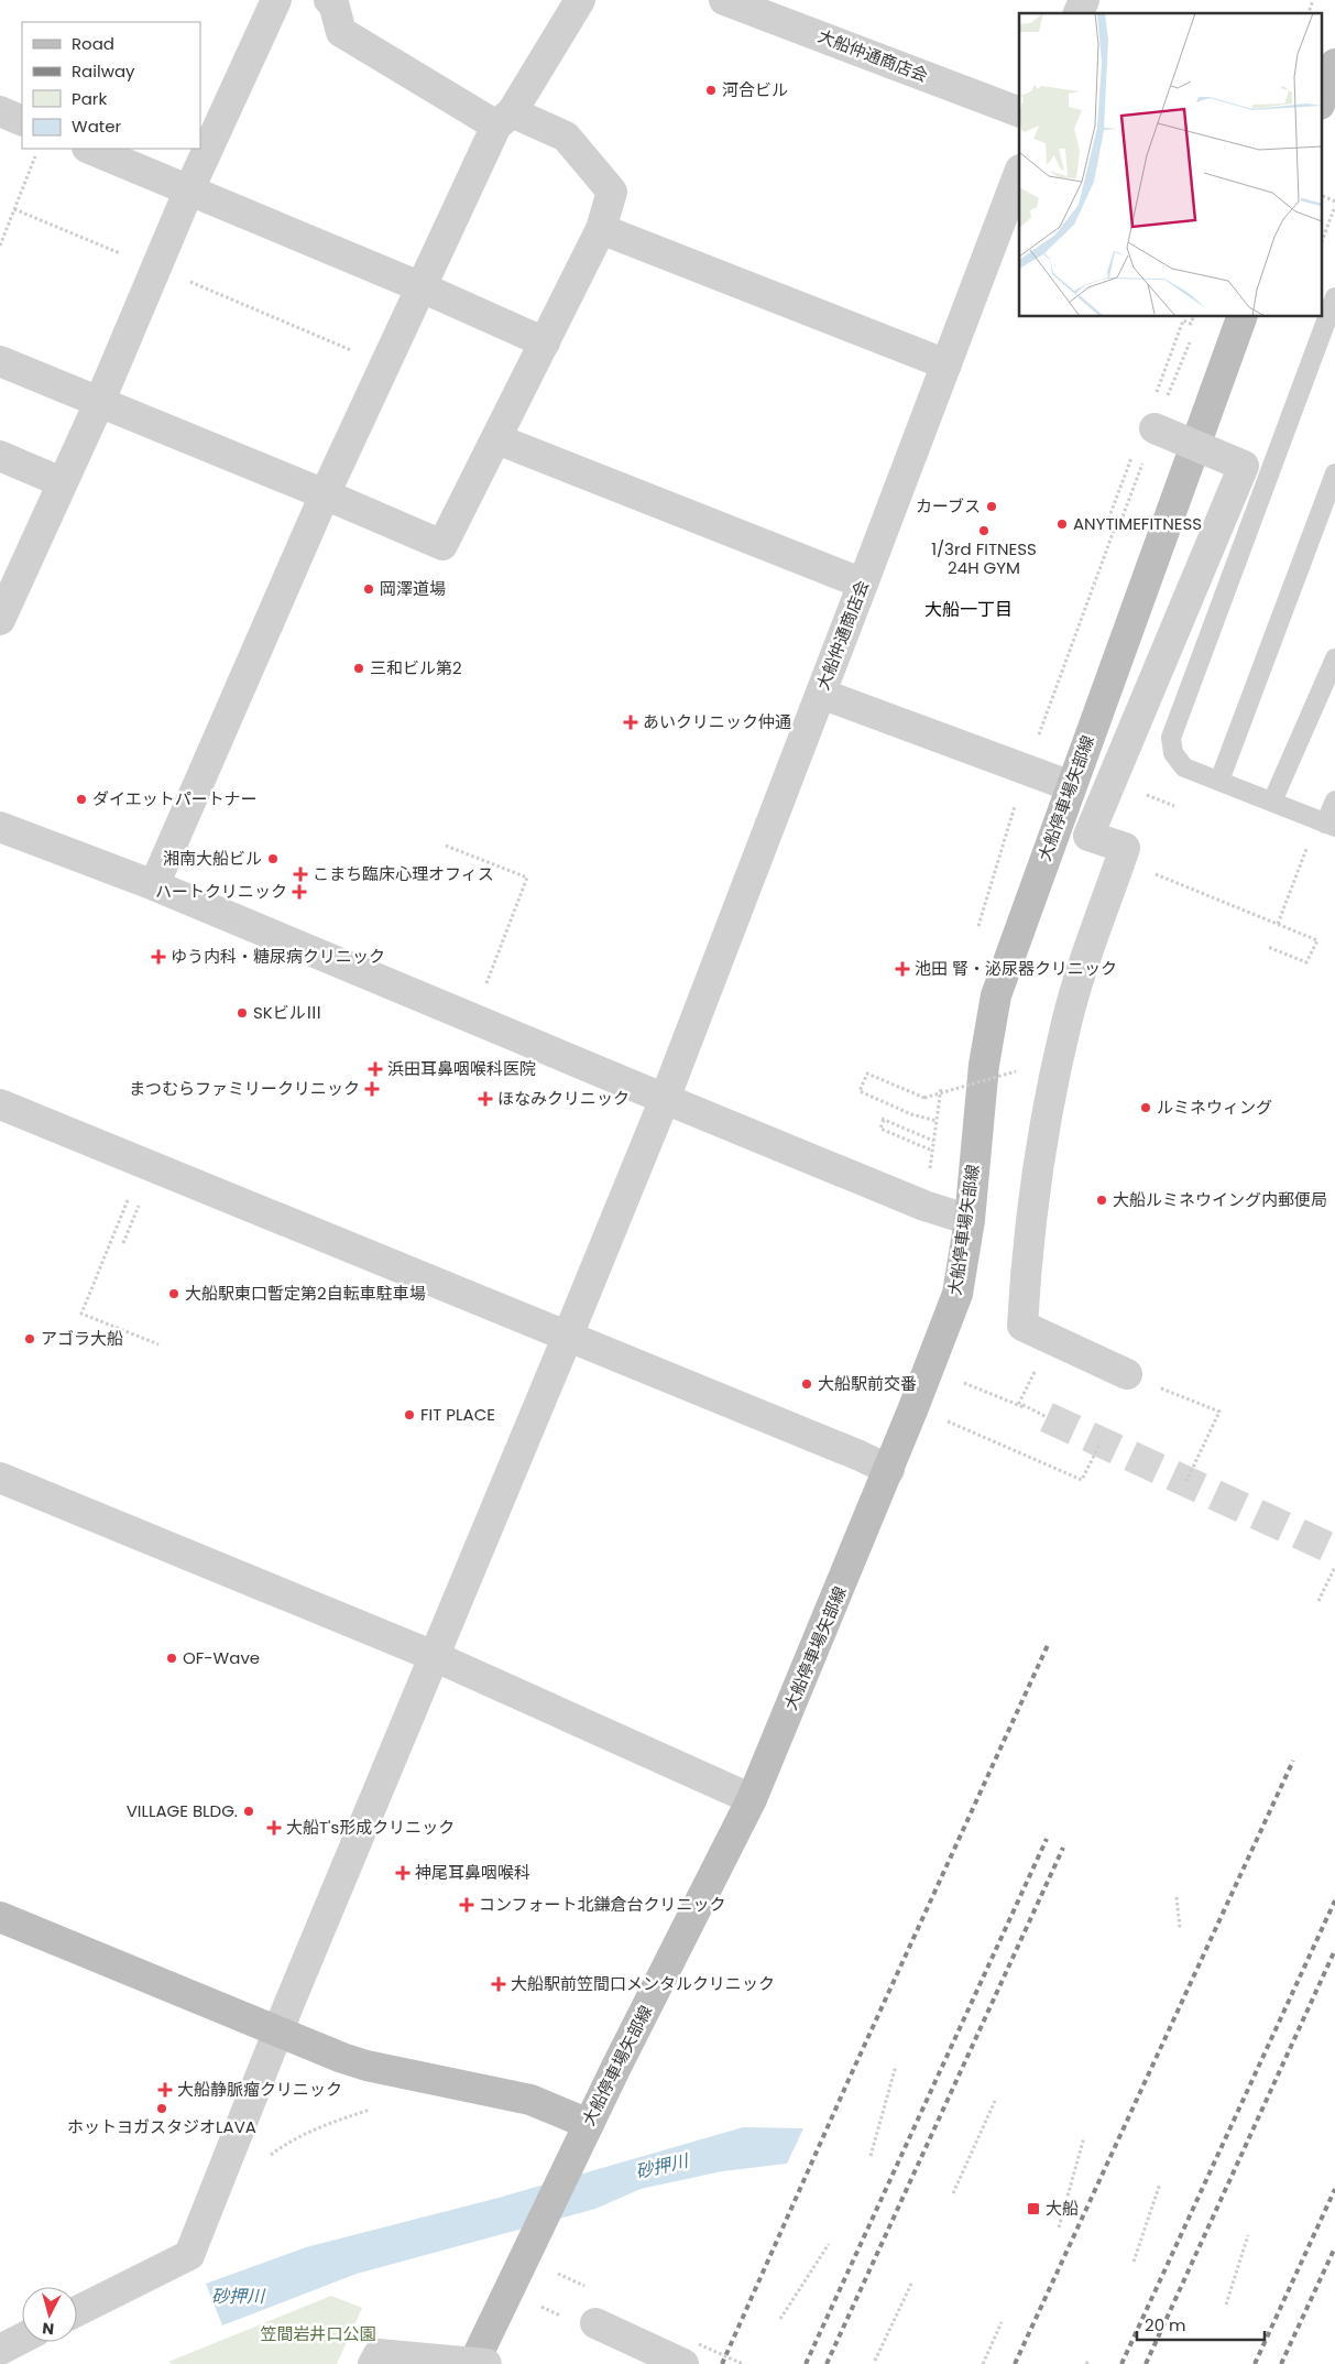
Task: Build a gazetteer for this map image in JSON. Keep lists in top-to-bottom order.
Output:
{
  "streets": {
    "main road": ["大船停車場矢部線"],
    "street": ["大船仲通商店会"]
  },
  "districts": ["大船一丁目"],
  "water": ["砂押川"],
  "parks": ["笠間岩井口公園"],
  "places": {
    "other": [
      "河合ビル",
      "カーブス",
      "ANYTIMEFITNESS",
      "1/3rd FITNESS 24H GYM",
      "岡澤道場",
      "三和ビル第2",
      "ダイエットパートナー",
      "湘南大船ビル",
      "SKビルⅢ",
      "ルミネウィング",
      "大船ルミネウイング内郵便局",
      "大船駅東口暫定第2自転車駐車場",
      "アゴラ大船",
      "大船駅前交番",
      "FIT PLACE",
      "OF-Wave",
      "VILLAGE BLDG.",
      "ホットヨガスタジオLAVA"
    ],
    "health": [
      "あいクリニック仲通",
      "こまち臨床心理オフィス",
      "ハートクリニック",
      "ゆう内科・糖尿病クリニック",
      "池田 腎・泌尿器クリニック",
      "浜田耳鼻咽喉科医院",
      "まつむらファミリークリニック",
      "ほなみクリニック",
      "大船T's形成クリニック",
      "神尾耳鼻咽喉科",
      "コンフォート北鎌倉台クリニック",
      "大船駅前笠間口メンタルクリニック",
      "大船静脈瘤クリニック"
    ],
    "transit": ["大船"]
  },
  "legend": [
    "Road",
    "Railway",
    "Park",
    "Water"
  ],
  "scale_bar": "20 m",
  "north": "bottom"
}
